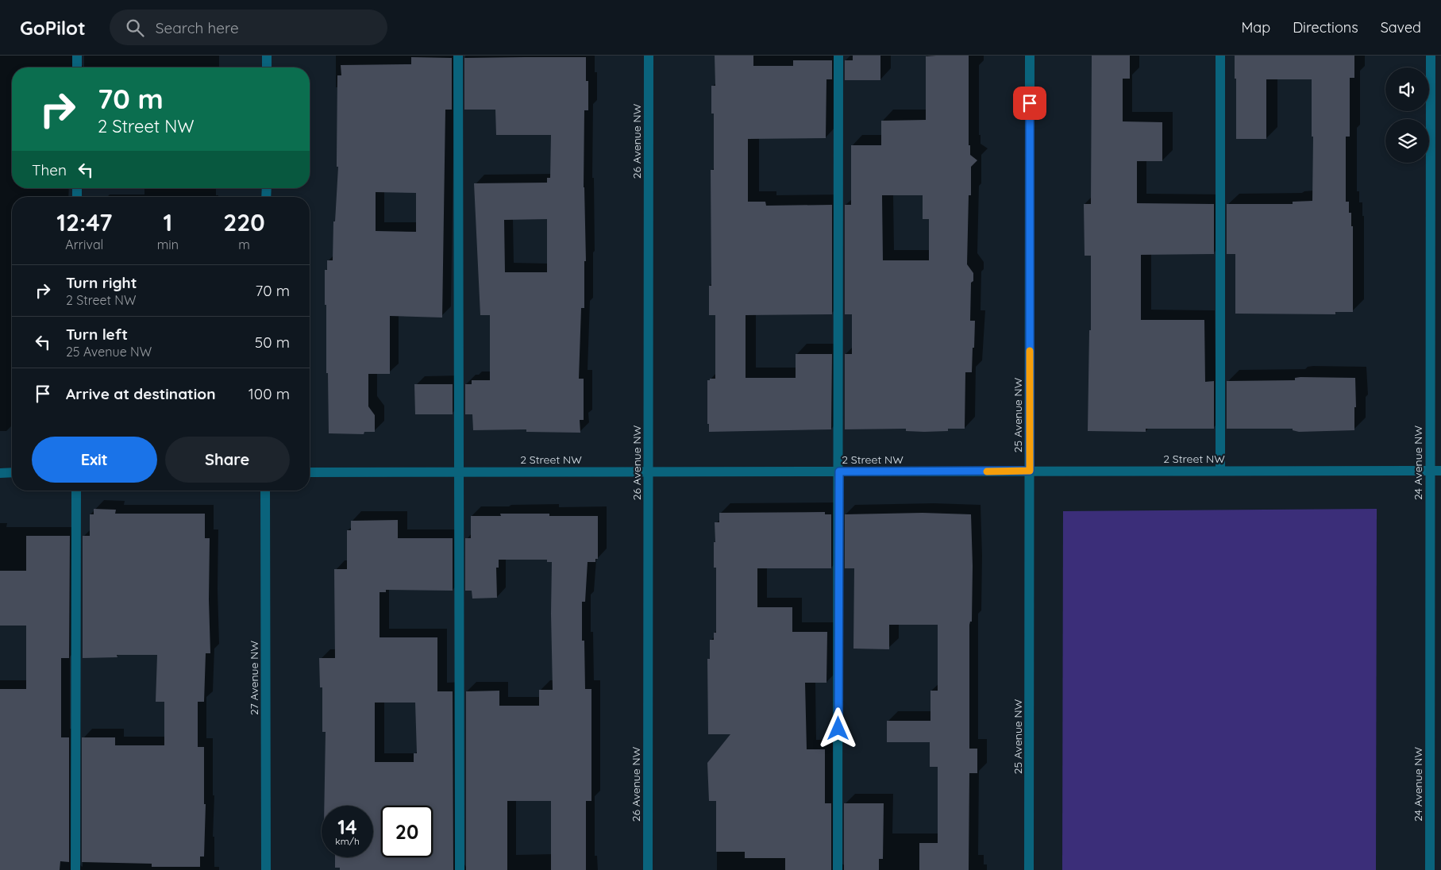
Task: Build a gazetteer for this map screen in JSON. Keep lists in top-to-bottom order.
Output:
{
  "streets": {
    "street": [
      "26 Avenue NW",
      "25 Avenue NW",
      "2 Street NW",
      "24 Avenue NW",
      "27 Avenue NW"
    ]
  },
  "crossings": [
    ["26 Avenue NW", "2 Street NW"],
    ["25 Avenue NW", "2 Street NW"],
    ["2 Street NW", "24 Avenue NW"]
  ],
  "page": {
    "header": "GoPilot",
    "search": "Search here",
    "nav": ["Map", "Directions", "Saved"],
    "turn": ["70 m", "2 Street NW"],
    "then": "Then",
    "eta": [
      "12:47",
      "Arrival",
      "1",
      "min",
      "220",
      "m"
    ],
    "list": [
      {
        "name": "Turn right",
        "note": "2 Street NW",
        "value": "70 m"
      },
      {
        "name": "Turn left",
        "note": "25 Avenue NW",
        "value": "50 m"
      },
      {
        "name": "Arrive at destination",
        "value": "100 m"
      }
    ],
    "buttons": ["Exit", "Share"],
    "speed": "14 km/h",
    "limit": "20"
  }
}
